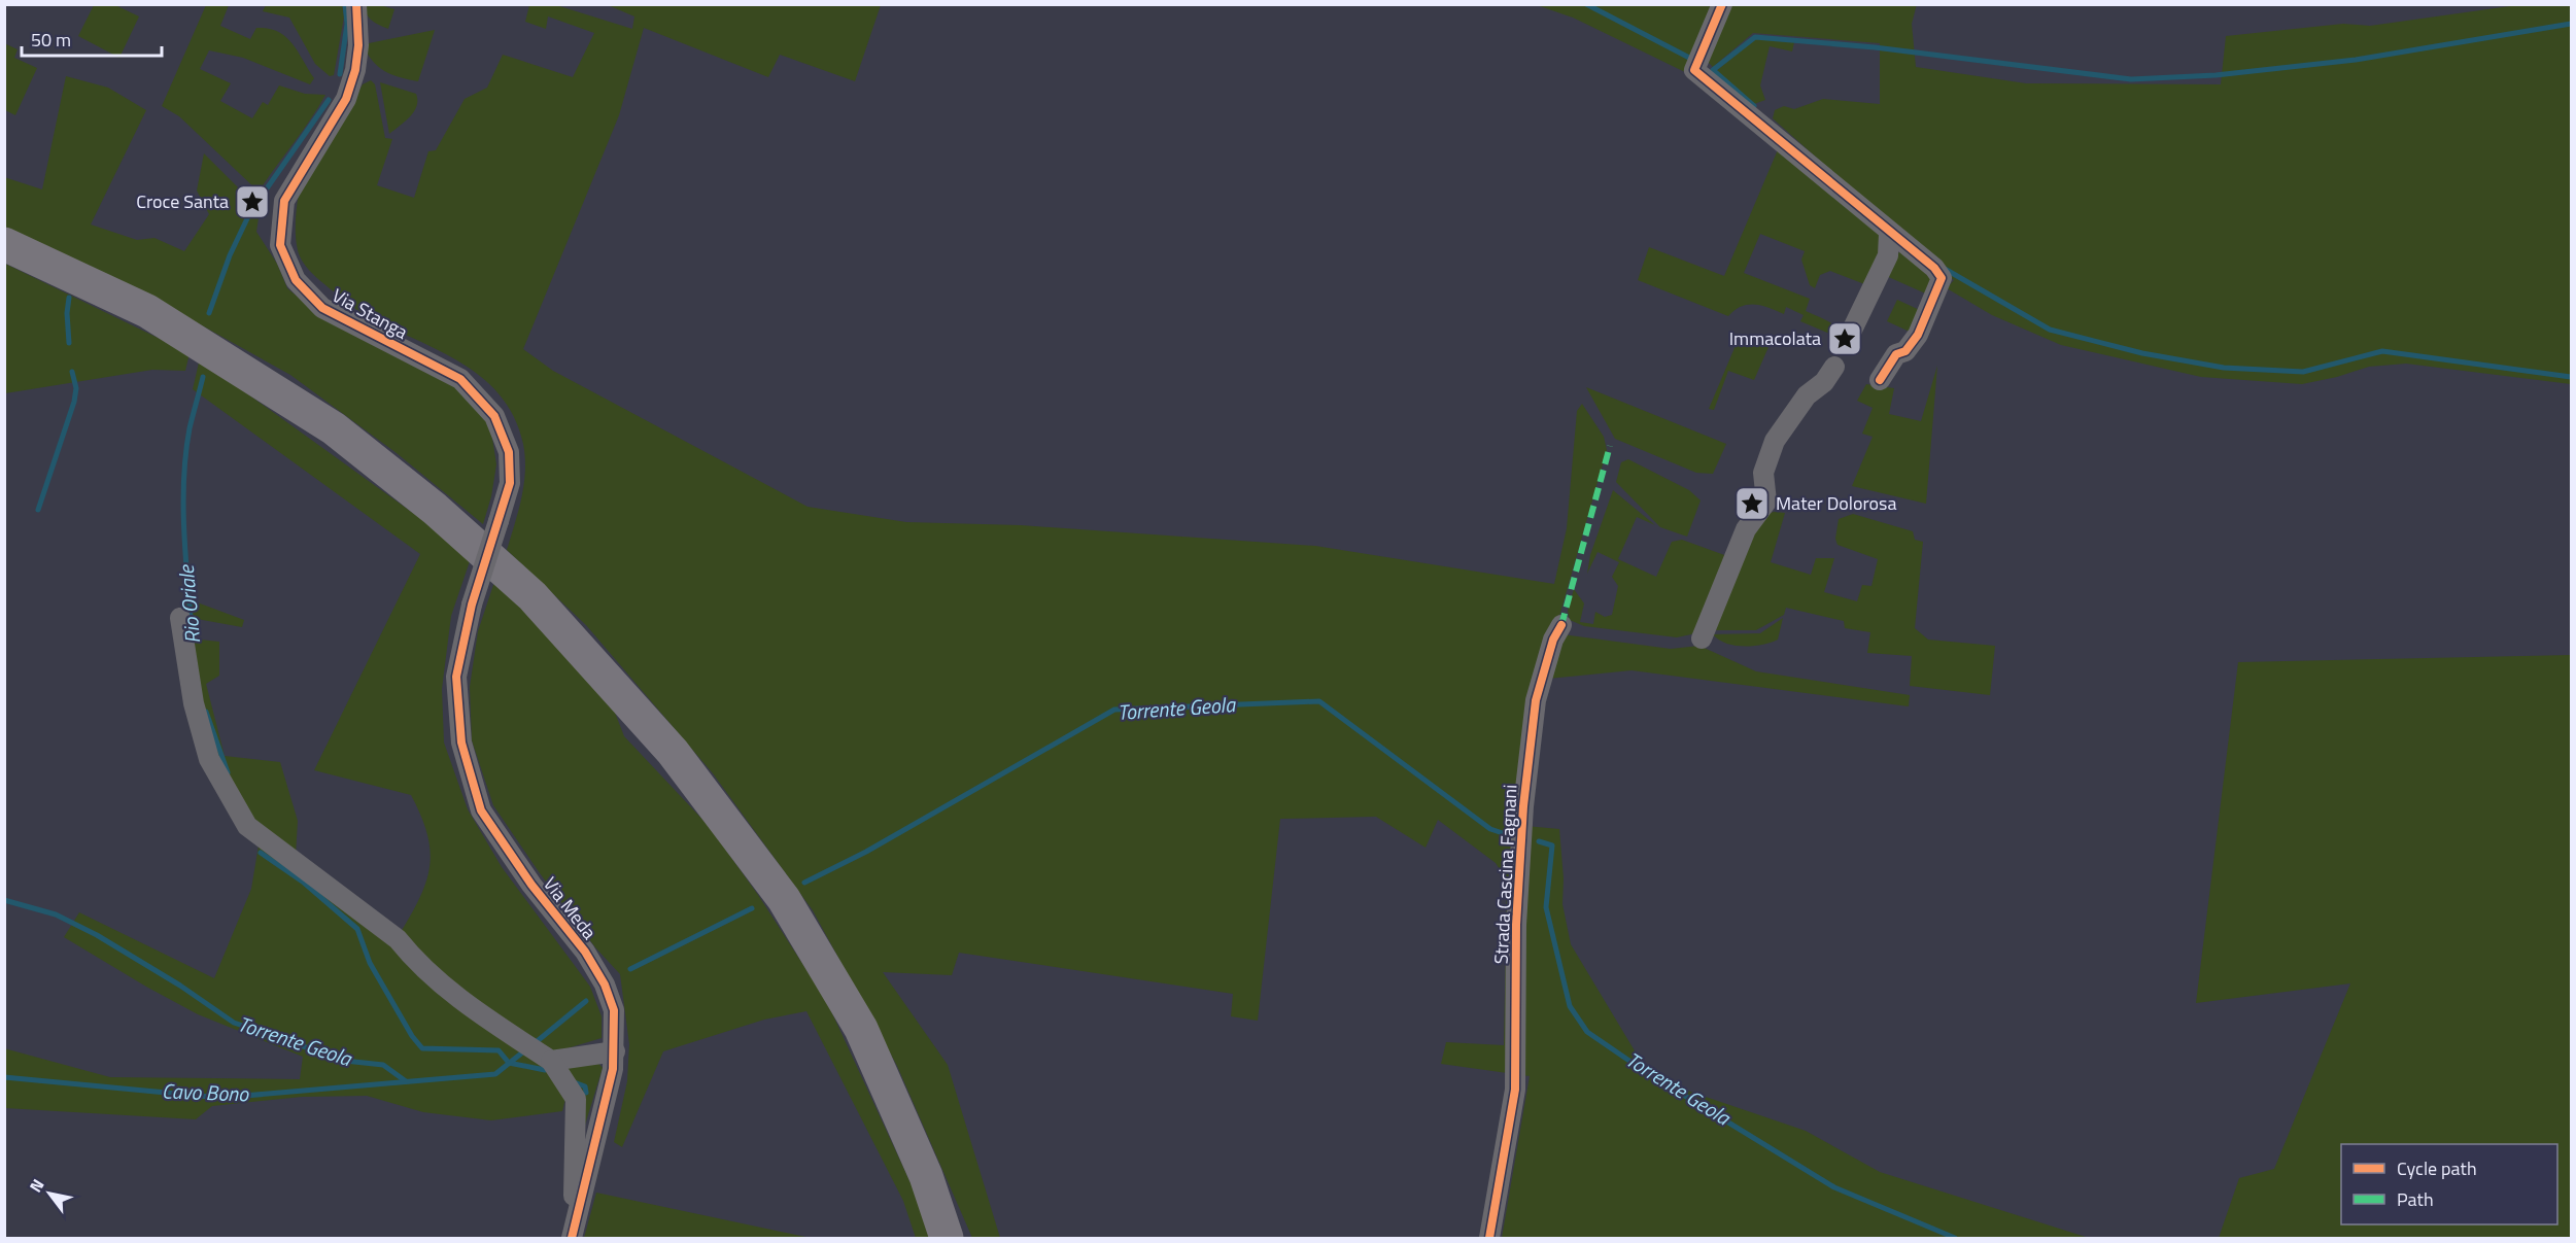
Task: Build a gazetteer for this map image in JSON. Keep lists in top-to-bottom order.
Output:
{
  "streets": {
    "street": ["Via Stanga", "Strada Cascina Fagnani", "Via Meda"]
  },
  "crossings": [
    ["Via Stanga", "Via Meda"]
  ],
  "water": ["Rio Oriale", "Torrente Geola", "Cavo Bono"],
  "places": {
    "place": ["Croce Santa", "Immacolata", "Mater Dolorosa"]
  },
  "legend": ["Cycle path", "Path"],
  "scale_bar": "50 m",
  "north": "top left"
}
